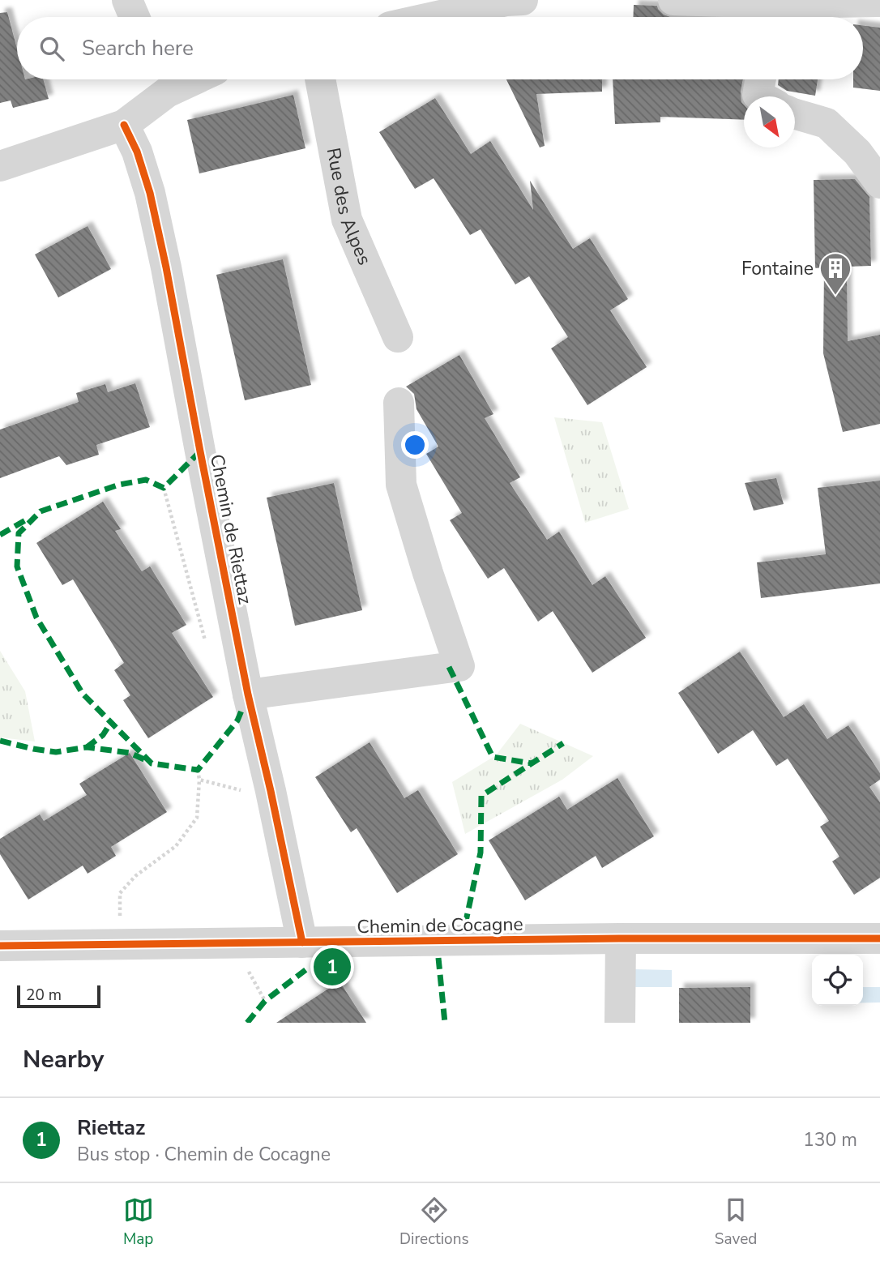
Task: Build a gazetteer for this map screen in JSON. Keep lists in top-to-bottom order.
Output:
{
  "streets": {
    "street": ["Rue des Alpes", "Chemin de Riettaz", "Chemin de Cocagne"]
  },
  "crossings": [
    ["Chemin de Riettaz", "Chemin de Cocagne"]
  ],
  "places": {
    "building": ["Fontaine"]
  },
  "scale_bar": "20 m",
  "north": "bottom right",
  "page": {
    "search": "Search here",
    "pins": "1",
    "scale": "20 m",
    "heading": "Nearby",
    "list": [
      {
        "mark": "1",
        "name": "Riettaz",
        "note": "Bus stop · Chemin de Cocagne",
        "value": "130 m"
      }
    ],
    "nav": ["Map", "Directions", "Saved"]
  }
}
